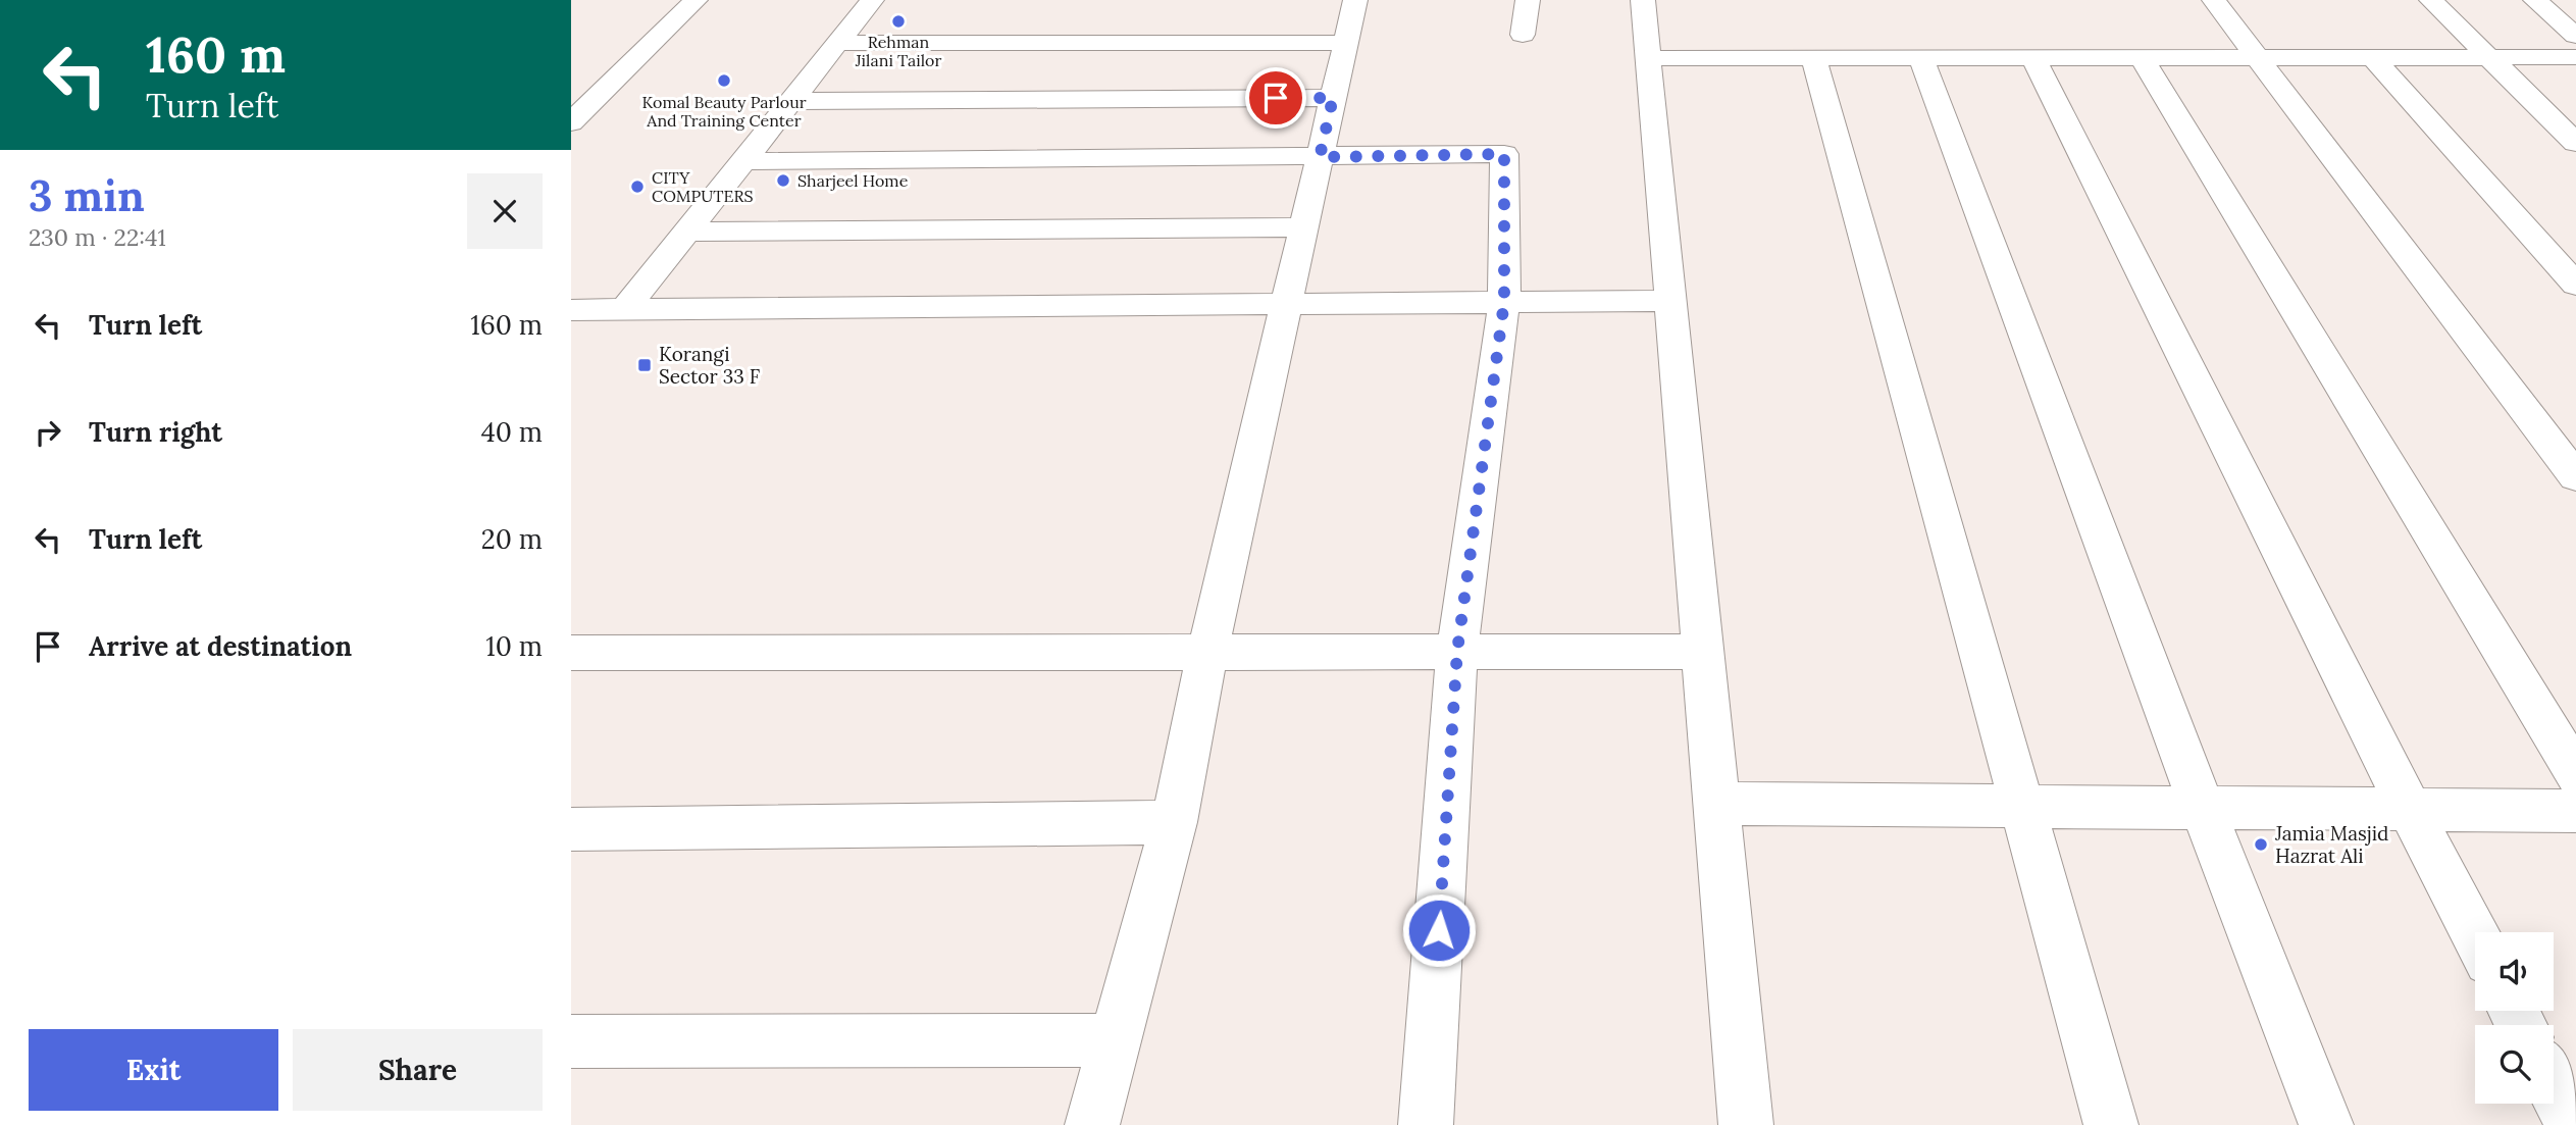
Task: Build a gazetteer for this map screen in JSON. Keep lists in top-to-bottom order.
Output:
{
  "places": {
    "other": [
      "Rehman Jilani Tailor",
      "Komal Beauty Parlour And Training Center",
      "Sharjeel Home",
      "CITY COMPUTERS",
      "Jamia Masjid Hazrat Ali"
    ],
    "transit": ["Korangi Sector 33 F"]
  },
  "page": {
    "turn": ["160 m", "Turn left"],
    "heading": ["3 min", "230 m · 22:41"],
    "list": [
      {
        "name": "Turn left",
        "value": "160 m"
      },
      {
        "name": "Turn right",
        "value": "40 m"
      },
      {
        "name": "Turn left",
        "value": "20 m"
      },
      {
        "name": "Arrive at destination",
        "value": "10 m"
      }
    ],
    "buttons": ["Exit", "Share"]
  }
}
